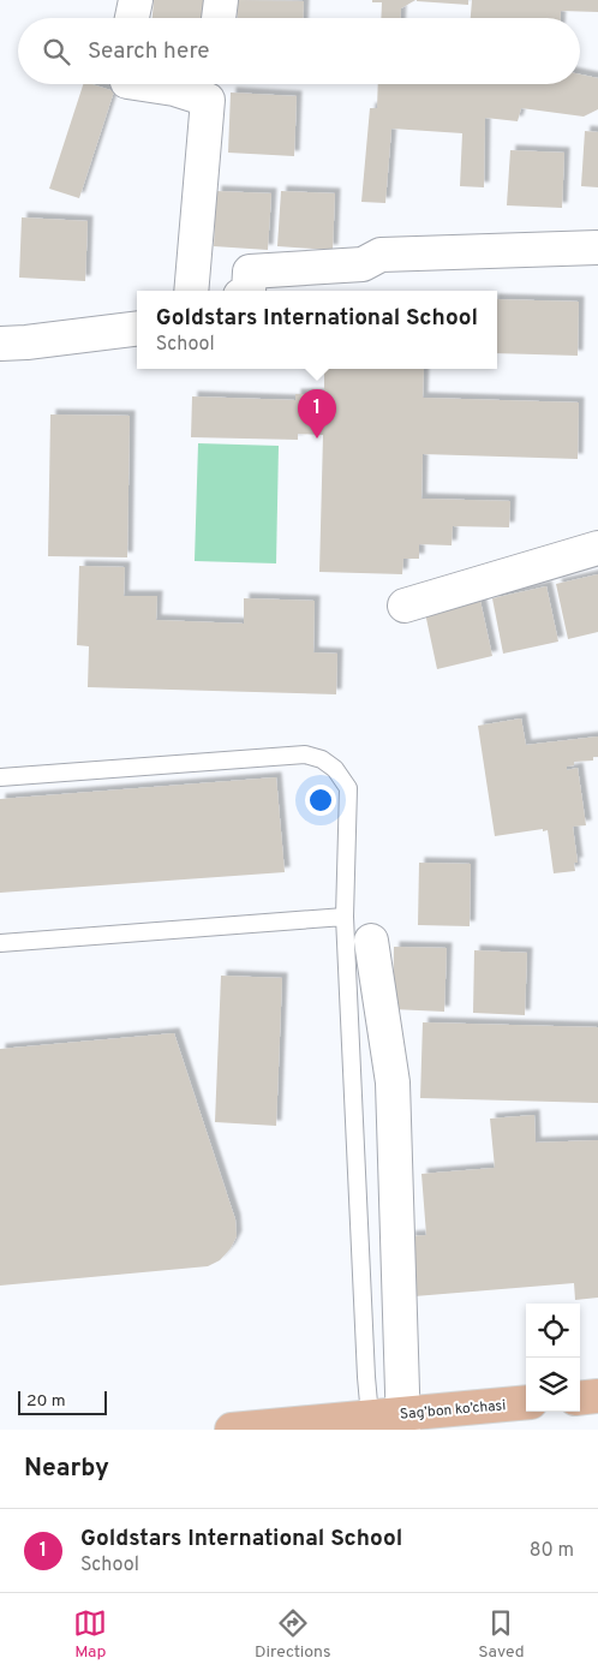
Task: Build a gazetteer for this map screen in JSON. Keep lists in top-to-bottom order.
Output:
{
  "streets": {
    "main road": ["Sag’bon ko’chasi"]
  },
  "scale_bar": "20 m",
  "page": {
    "search": "Search here",
    "popup": ["Goldstars International School", "School"],
    "pins": "1",
    "scale": "20 m",
    "heading": "Nearby",
    "list": [
      {
        "mark": "1",
        "name": "Goldstars International School",
        "note": "School",
        "value": "80 m"
      }
    ],
    "nav": ["Map", "Directions", "Saved"]
  }
}
